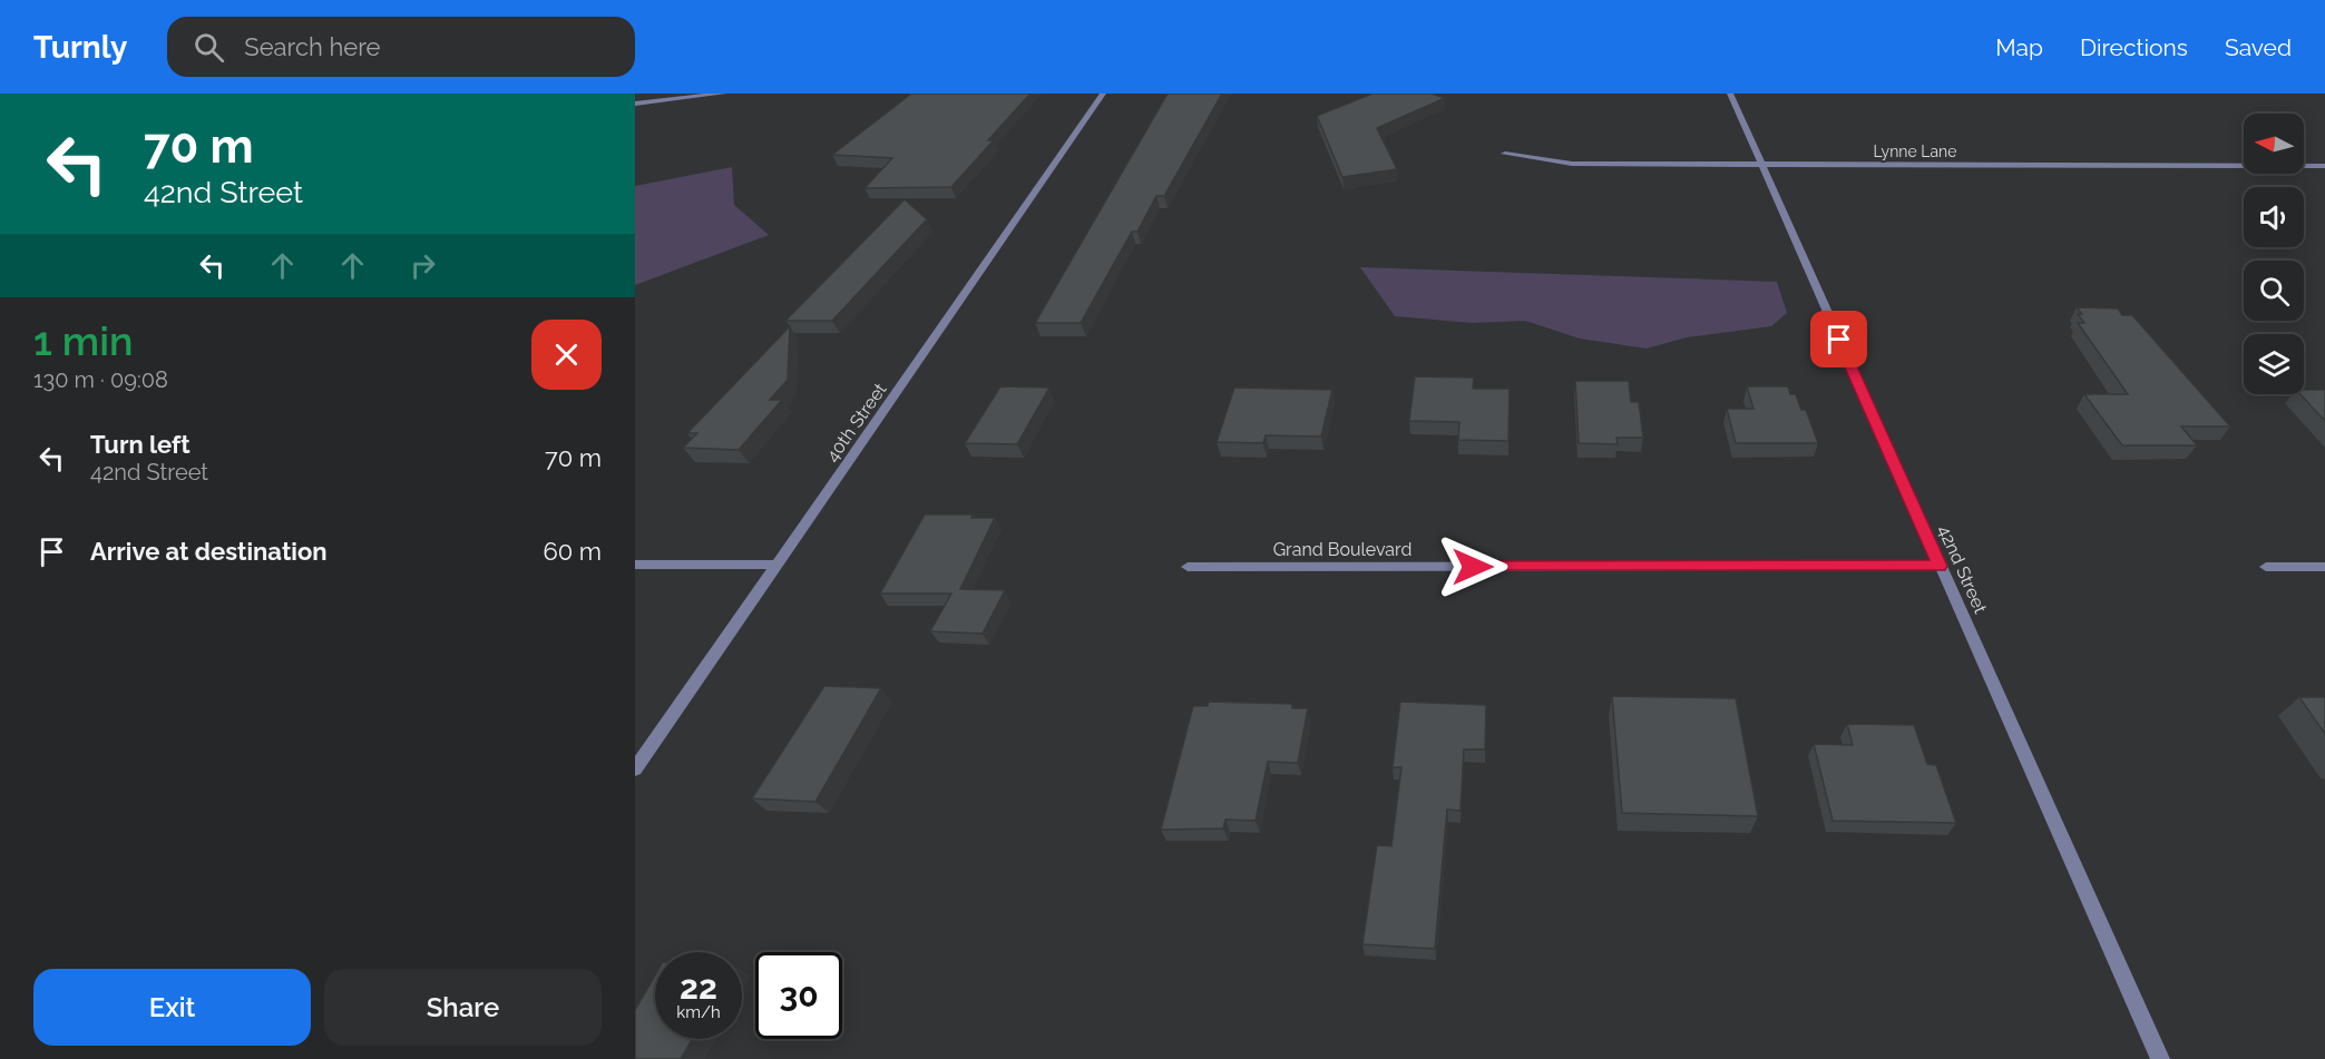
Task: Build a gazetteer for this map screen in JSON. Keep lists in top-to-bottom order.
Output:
{
  "streets": {
    "street": [
      "Lynne Lane",
      "40th Street",
      "Grand Boulevard",
      "42nd Street"
    ]
  },
  "crossings": [
    ["Lynne Lane", "42nd Street"],
    ["Grand Boulevard", "42nd Street"]
  ],
  "north": "left",
  "page": {
    "header": "Turnly",
    "search": "Search here",
    "nav": ["Map", "Directions", "Saved"],
    "turn": ["70 m", "42nd Street"],
    "heading": ["1 min", "130 m · 09:08"],
    "list": [
      {
        "name": "Turn left",
        "note": "42nd Street",
        "value": "70 m"
      },
      {
        "name": "Arrive at destination",
        "value": "60 m"
      }
    ],
    "speed": "22 km/h",
    "limit": "30",
    "buttons": ["Exit", "Share"]
  }
}
